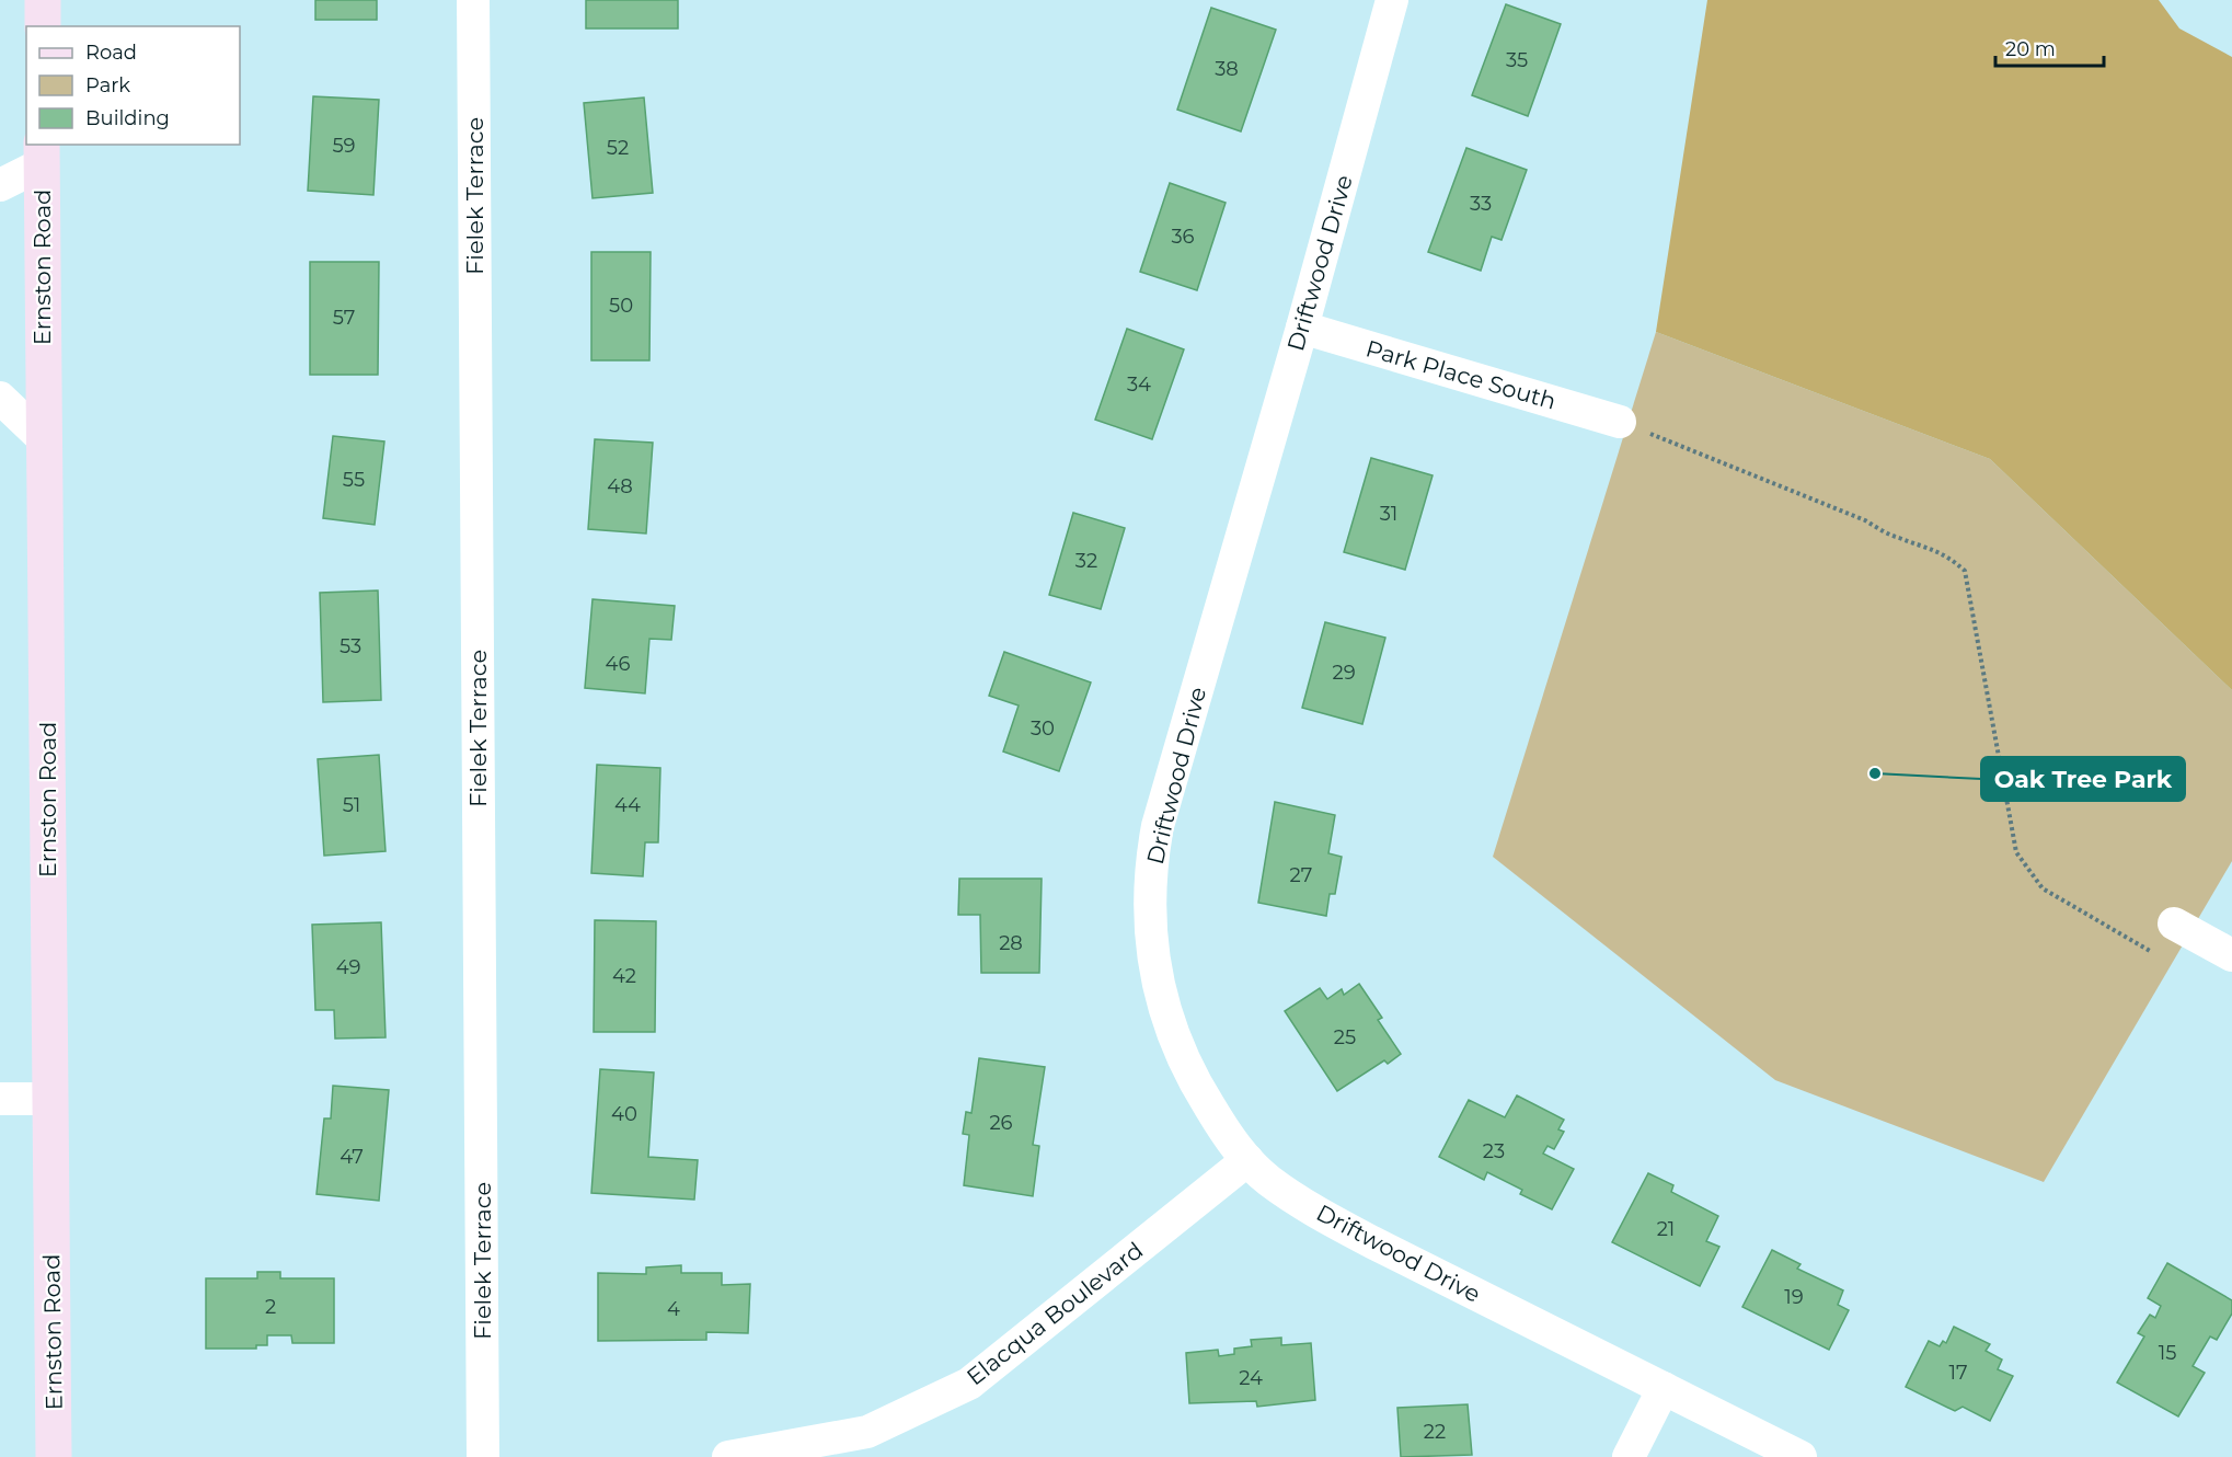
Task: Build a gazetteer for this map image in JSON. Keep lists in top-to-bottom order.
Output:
{
  "streets": {
    "street": [
      "Fielek Terrace",
      "Driftwood Drive",
      "Ernston Road",
      "Park Place South",
      "Elacqua Boulevard"
    ]
  },
  "crossings": [
    ["Driftwood Drive", "Park Place South"],
    ["Driftwood Drive", "Elacqua Boulevard"]
  ],
  "places": ["Oak Tree Park"],
  "house_numbers": [
    "35",
    "38",
    "59",
    "52",
    "33",
    "36",
    "50",
    "57",
    "34",
    "55",
    "48",
    "31",
    "32",
    "53",
    "46",
    "29",
    "30",
    "51",
    "44",
    "27",
    "28",
    "49",
    "42",
    "25",
    "40",
    "26",
    "23",
    "47",
    "21",
    "19",
    "2",
    "4",
    "15",
    "17",
    "24",
    "22"
  ],
  "legend": ["Road", "Park", "Building"],
  "scale_bar": "20 m"
}
